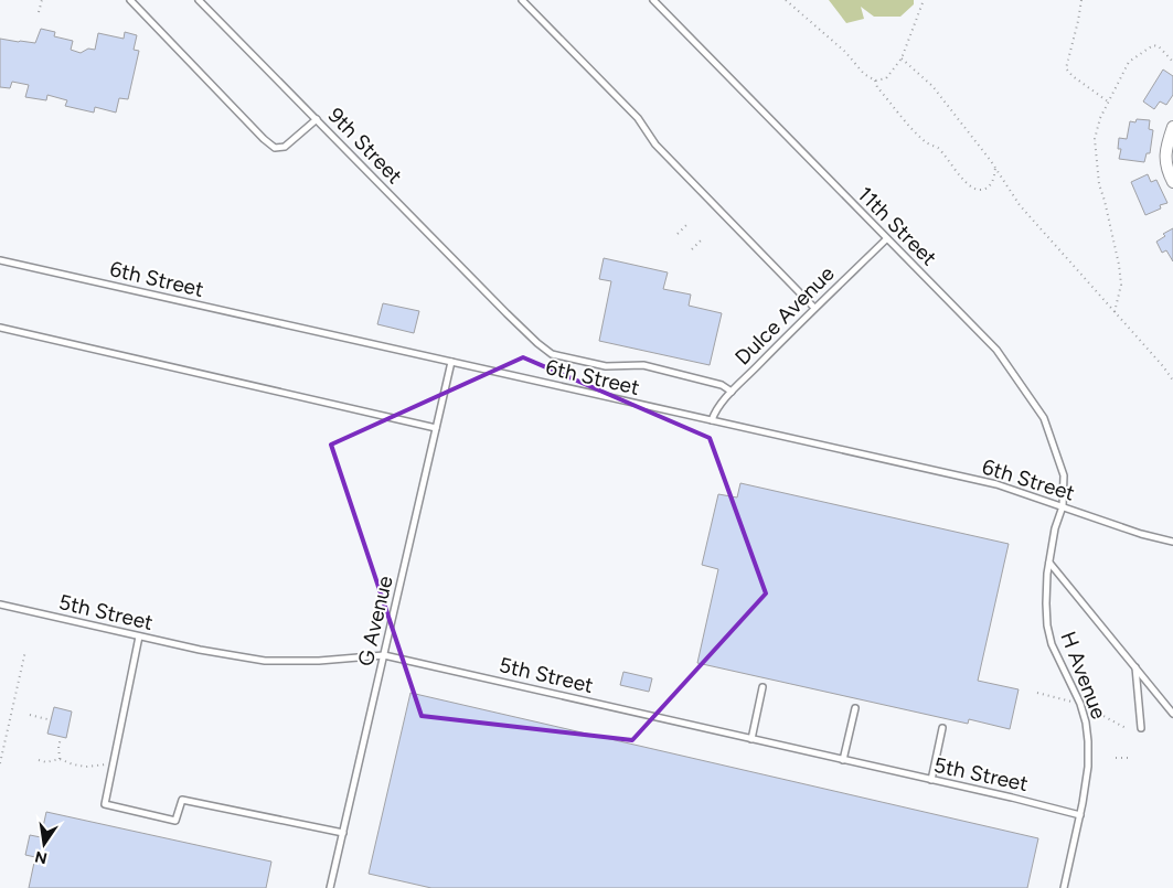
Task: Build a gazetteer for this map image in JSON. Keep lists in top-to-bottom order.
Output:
{
  "streets": {
    "lane": [
      "9th Street",
      "11th Street",
      "6th Street",
      "Dulce Avenue",
      "5th Street",
      "G Avenue",
      "H Avenue"
    ]
  },
  "crossings": [
    ["9th Street", "Dulce Avenue"],
    ["11th Street", "6th Street"],
    ["11th Street", "Dulce Avenue"],
    ["11th Street", "H Avenue"],
    ["6th Street", "Dulce Avenue"],
    ["6th Street", "G Avenue"],
    ["6th Street", "H Avenue"],
    ["5th Street", "G Avenue"],
    ["5th Street", "H Avenue"]
  ],
  "north": "bottom"
}
